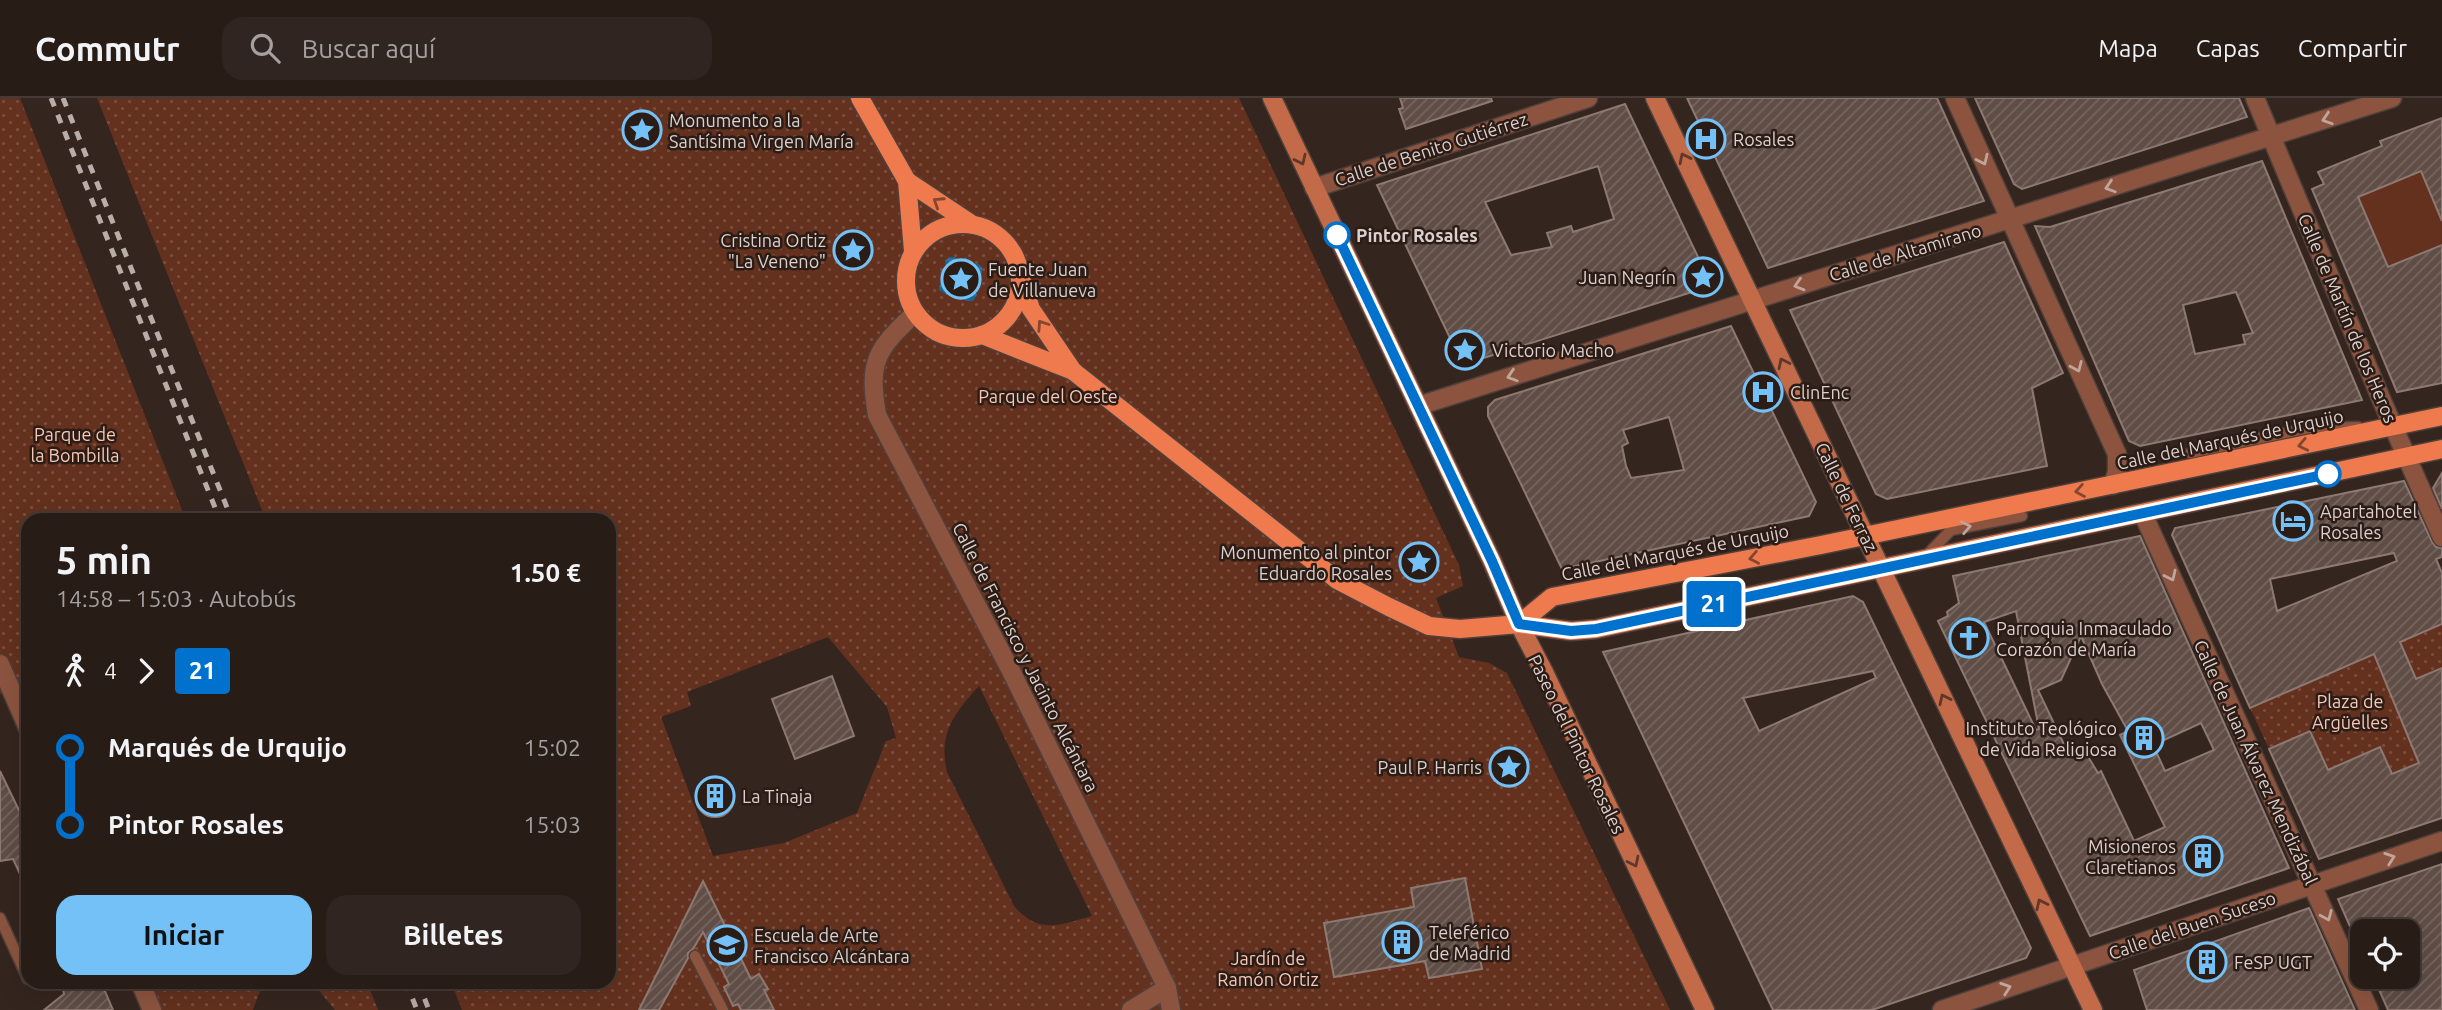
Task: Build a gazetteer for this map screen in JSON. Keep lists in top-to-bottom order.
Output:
{
  "streets": {
    "main road": ["Calle del Marqués de Urquijo", "Calle de Ferraz", "Paseo del Pintor Rosales"],
    "street": [
      "Calle de Benito Gutiérrez",
      "Calle de Altamirano",
      "Calle de Martín de los Heros",
      "Calle de Francisco y Jacinto Alcántara",
      "Calle de Juan Álvarez Mendizábal",
      "Calle del Buen Suceso"
    ]
  },
  "crossings": [
    ["Calle de Benito Gutiérrez", "Paseo del Pintor Rosales"],
    ["Calle de Altamirano", "Calle de Martín de los Heros"],
    ["Calle de Altamirano", "Calle de Ferraz"],
    ["Calle de Altamirano", "Paseo del Pintor Rosales"],
    ["Calle de Martín de los Heros", "Calle del Marqués de Urquijo"],
    ["Calle del Marqués de Urquijo", "Calle de Ferraz"],
    ["Calle del Marqués de Urquijo", "Paseo del Pintor Rosales"],
    ["Calle de Ferraz", "Calle del Buen Suceso"],
    ["Calle de Juan Álvarez Mendizábal", "Calle del Buen Suceso"]
  ],
  "one_way": [
    "Calle de Altamirano",
    "Calle de Ferraz",
    "Paseo del Pintor Rosales",
    "Calle de Juan Álvarez Mendizábal",
    "Calle del Buen Suceso"
  ],
  "parks": [
    "Parque del Oeste",
    "Parque de la Bombilla",
    "Plaza de Argüelles",
    "Jardín de Ramón Ortiz"
  ],
  "places": {
    "place": [
      "Monumento a la Santísima Virgen María",
      "Cristina Ortiz \"La Veneno\"",
      "Juan Negrín",
      "Fuente Juan de Villanueva",
      "Victorio Macho",
      "Monumento al pintor Eduardo Rosales",
      "Paul P. Harris"
    ],
    "hospital": ["Rosales", "ClinEnc"],
    "other": ["Pintor Rosales"],
    "hotel": ["Apartahotel Rosales"],
    "church": ["Parroquia Inmaculado Corazón de María"],
    "building": [
      "Instituto Teológico de Vida Religiosa",
      "La Tinaja",
      "Misioneros Claretianos",
      "Teleférico de Madrid",
      "FeSP UGT"
    ],
    "school or university": ["Escuela de Arte Francisco Alcántara"]
  },
  "lines": ["bus line 21"],
  "page": {
    "header": "Commutr",
    "search": "Buscar aquí",
    "nav": ["Mapa", "Capas", "Compartir"],
    "on_map": "21",
    "heading": ["5 min", "14:58 – 15:03 · Autobús", "1.50 €"],
    "legs": ["4", "21"],
    "list": [
      {
        "name": "Marqués de Urquijo",
        "value": "15:02"
      },
      {
        "name": "Pintor Rosales",
        "value": "15:03"
      }
    ],
    "buttons": ["Iniciar", "Billetes"]
  }
}
